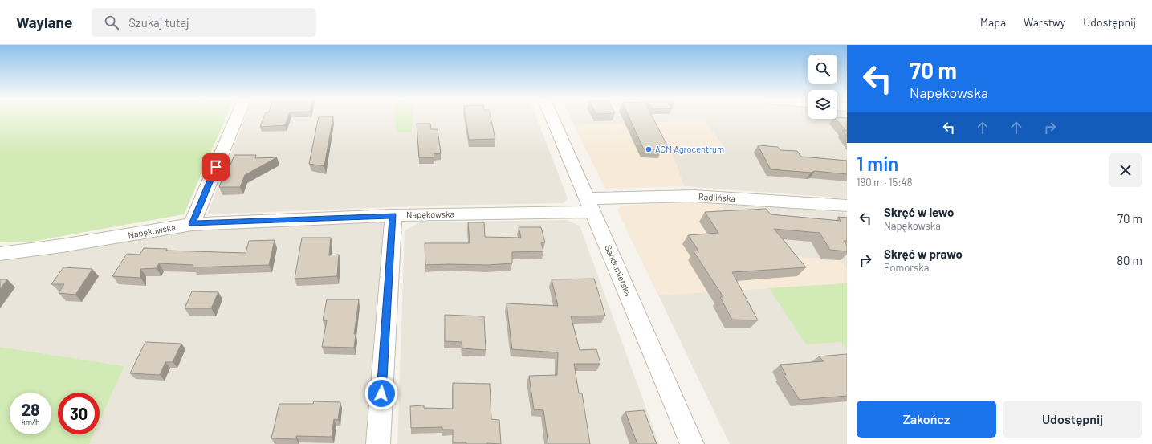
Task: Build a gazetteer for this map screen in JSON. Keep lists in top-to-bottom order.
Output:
{
  "streets": {
    "street": ["Radlińska", "Napękowska", "Sandomierska"]
  },
  "crossings": [
    ["Radlińska", "Napękowska"],
    ["Radlińska", "Sandomierska"],
    ["Napękowska", "Sandomierska"]
  ],
  "places": ["ACM Agrocentrum"],
  "page": {
    "header": "Waylane",
    "search": "Szukaj tutaj",
    "nav": ["Mapa", "Warstwy", "Udostępnij"],
    "turn": ["70 m", "Napękowska"],
    "heading": ["1 min", "190 m · 15:48"],
    "list": [
      {
        "name": "Skręć w lewo",
        "note": "Napękowska",
        "value": "70 m"
      },
      {
        "name": "Skręć w prawo",
        "note": "Pomorska",
        "value": "80 m"
      }
    ],
    "speed": "28 km/h",
    "limit": "30",
    "buttons": ["Zakończ", "Udostępnij"]
  }
}
